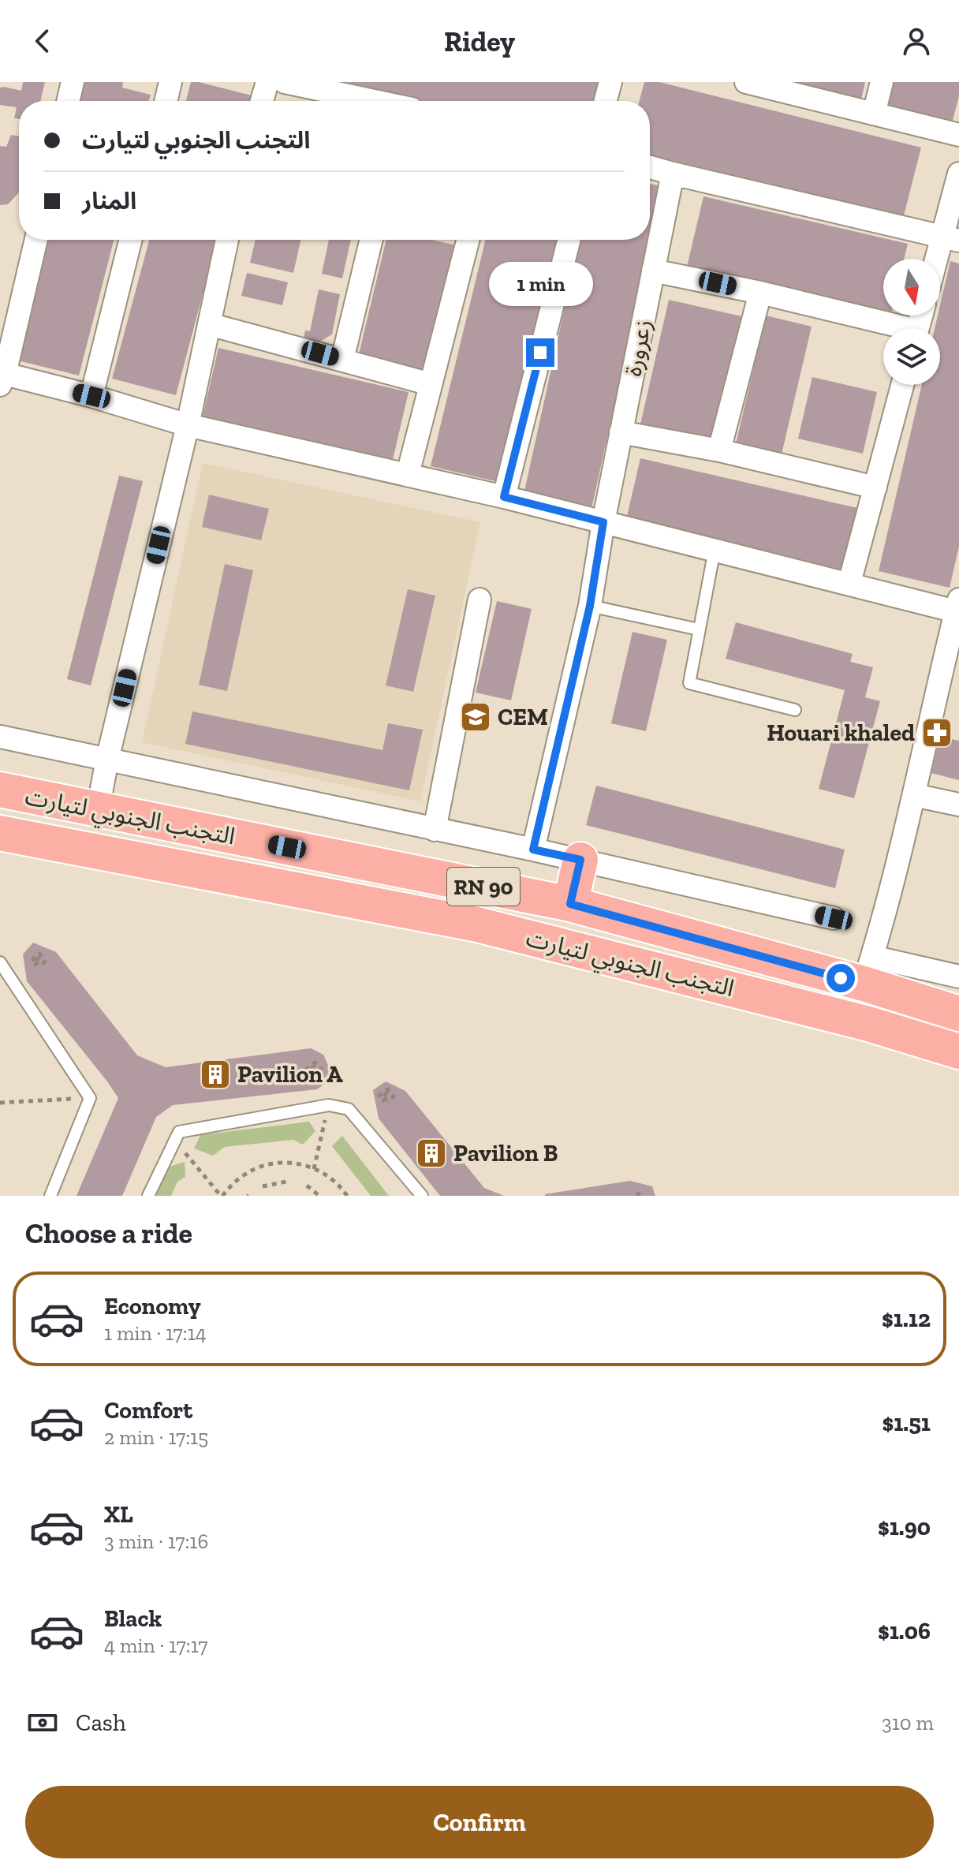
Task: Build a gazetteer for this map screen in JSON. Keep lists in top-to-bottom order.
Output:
{
  "streets": {
    "highway": ["التجنب الجنوبي لتيارت", "RN 90"],
    "street": ["زعرورة"]
  },
  "places": {
    "school or university": ["CEM"],
    "pharmacy": ["Houari khaled"],
    "building": ["Pavilion A", "Pavilion B"]
  },
  "north": "bottom",
  "page": {
    "header": "Ridey",
    "banner": ["التجنب الجنوبي لتيارت", "المنار"],
    "bubble": "1 min",
    "heading": "Choose a ride",
    "list": [
      {
        "name": "Economy",
        "note": "1 min · 17:14",
        "value": "$1.12"
      },
      {
        "name": "Comfort",
        "note": "2 min · 17:15",
        "value": "$1.51"
      },
      {
        "name": "XL",
        "note": "3 min · 17:16",
        "value": "$1.90"
      },
      {
        "name": "Black",
        "note": "4 min · 17:17",
        "value": "$1.06"
      }
    ],
    "pay": ["Cash", "310 m"],
    "buttons": "Confirm"
  }
}
